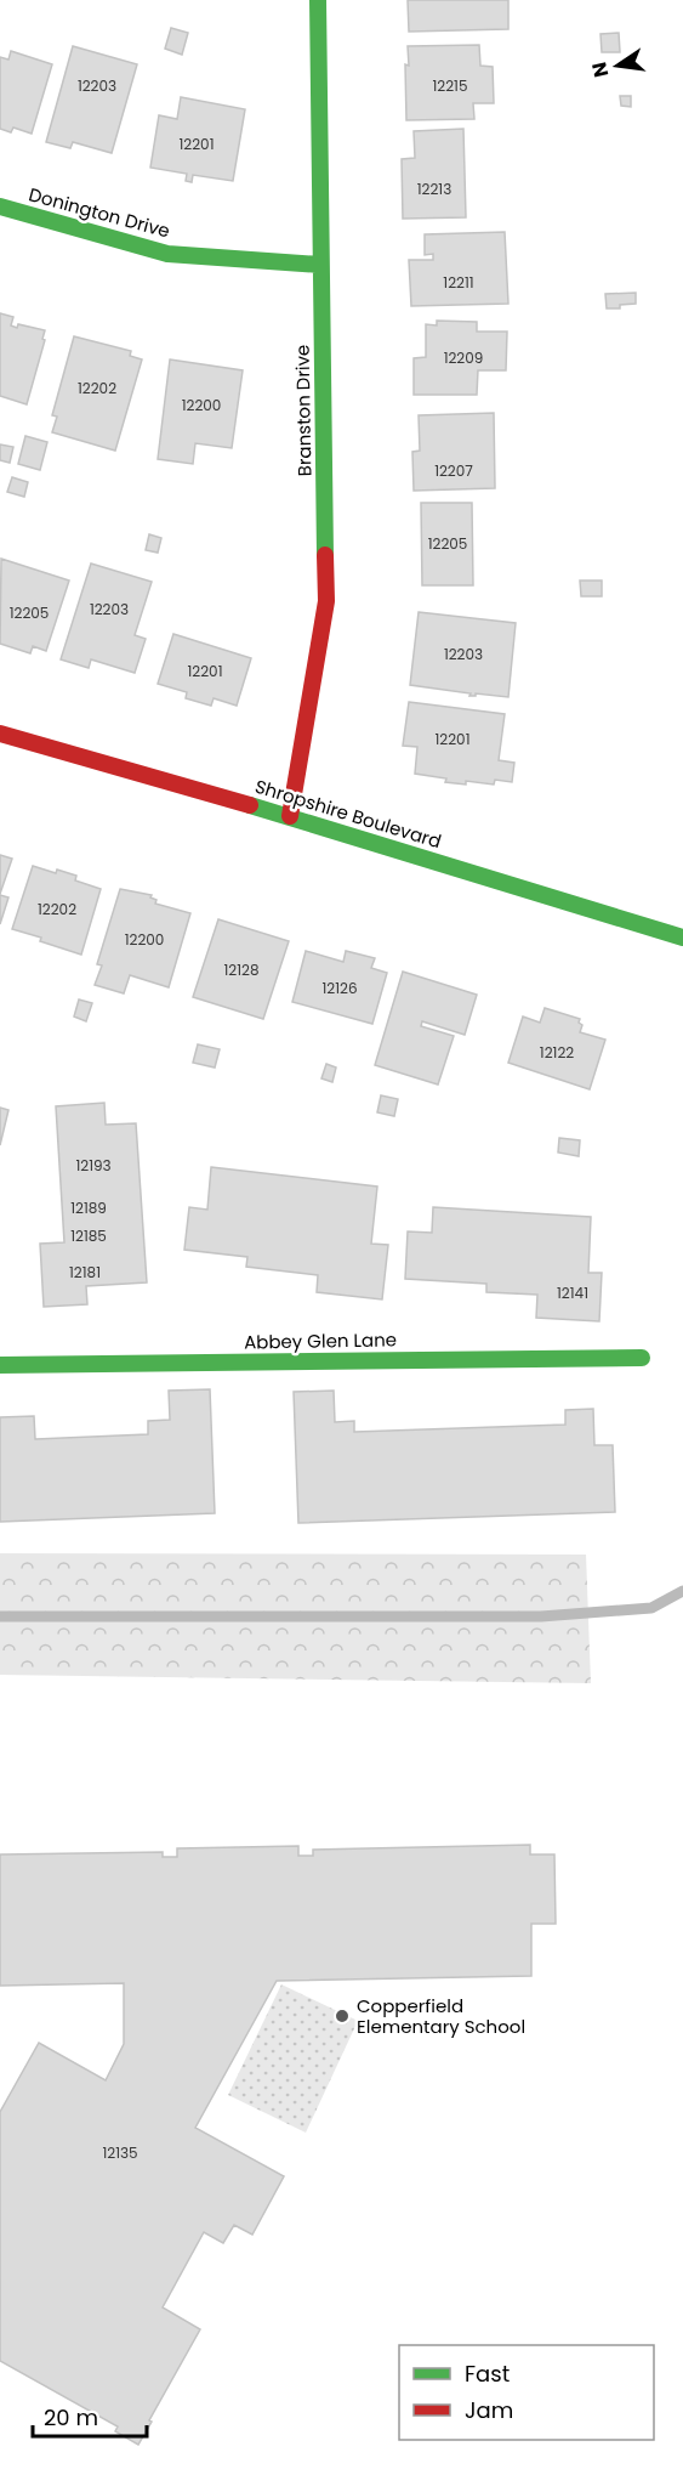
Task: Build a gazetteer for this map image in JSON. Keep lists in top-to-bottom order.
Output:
{
  "streets": {
    "street": [
      "Donington Drive",
      "Branston Drive",
      "Shropshire Boulevard",
      "Abbey Glen Lane"
    ]
  },
  "crossings": [
    ["Donington Drive", "Branston Drive"],
    ["Branston Drive", "Shropshire Boulevard"]
  ],
  "places": ["Copperfield Elementary School"],
  "house_numbers": [
    "12203",
    "12215",
    "12201",
    "12213",
    "12211",
    "12209",
    "12202",
    "12200",
    "12207",
    "12205",
    "12203",
    "12205",
    "12203",
    "12201",
    "12201",
    "12202",
    "12200",
    "12128",
    "12126",
    "12122",
    "12193",
    "12189",
    "12185",
    "12181",
    "12141",
    "12135"
  ],
  "legend": ["Fast", "Jam"],
  "scale_bar": "20 m",
  "north": "left"
}
